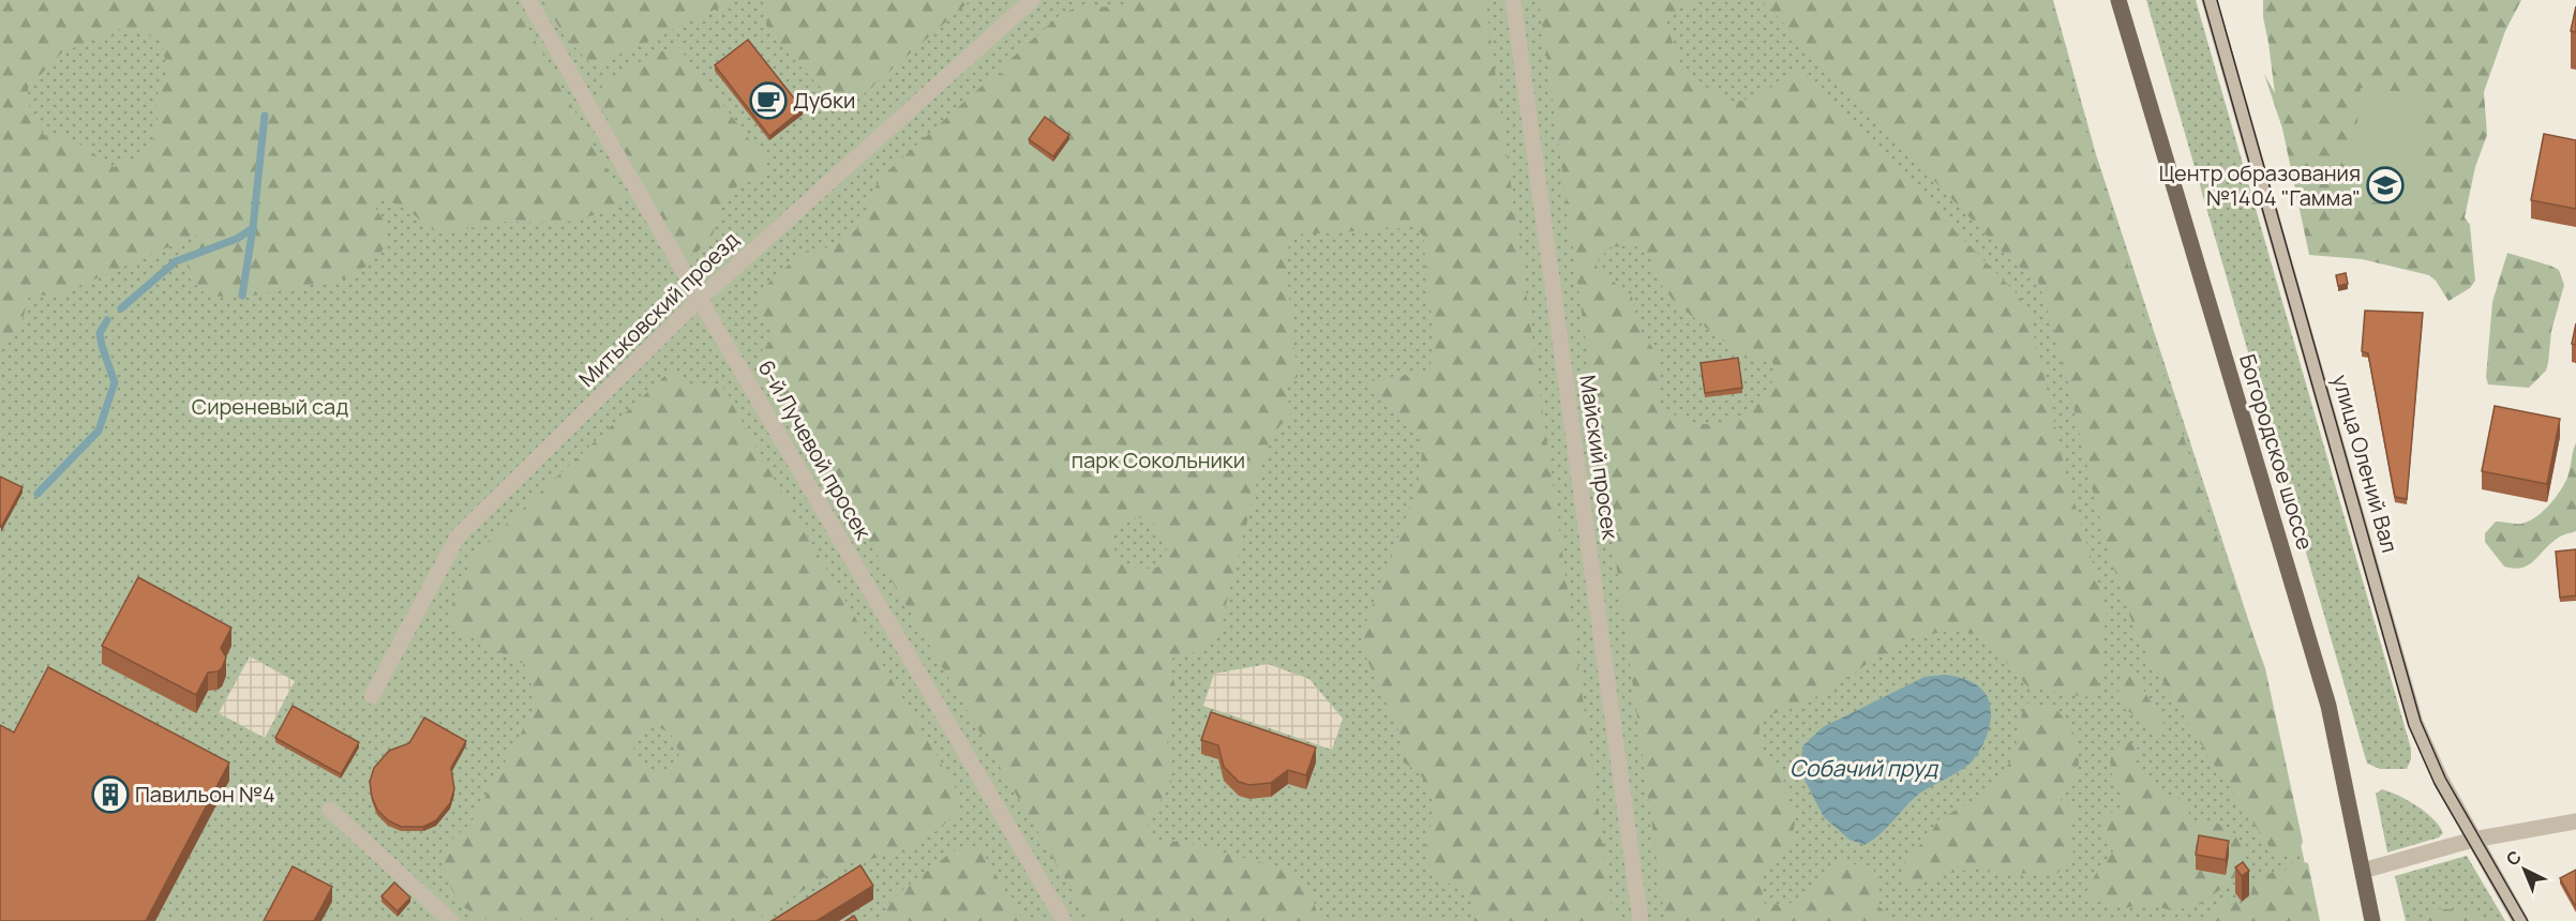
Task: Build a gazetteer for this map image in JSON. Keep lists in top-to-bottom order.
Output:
{
  "streets": {
    "main road": ["Богородское шоссе"],
    "street": [
      "Митьковский проезд",
      "6-й Лучевой просек",
      "Майский просек",
      "улица Олений Вал"
    ]
  },
  "crossings": [
    ["Митьковский проезд", "6-й Лучевой просек"]
  ],
  "water": ["Собачий пруд"],
  "parks": ["Сиреневый сад", "парк Сокольники"],
  "places": {
    "cafe": ["Дубки"],
    "school or university": ["Центр образования №1404 \"Гамма\""],
    "building": ["Павильон №4"]
  },
  "north": "top left"
}
